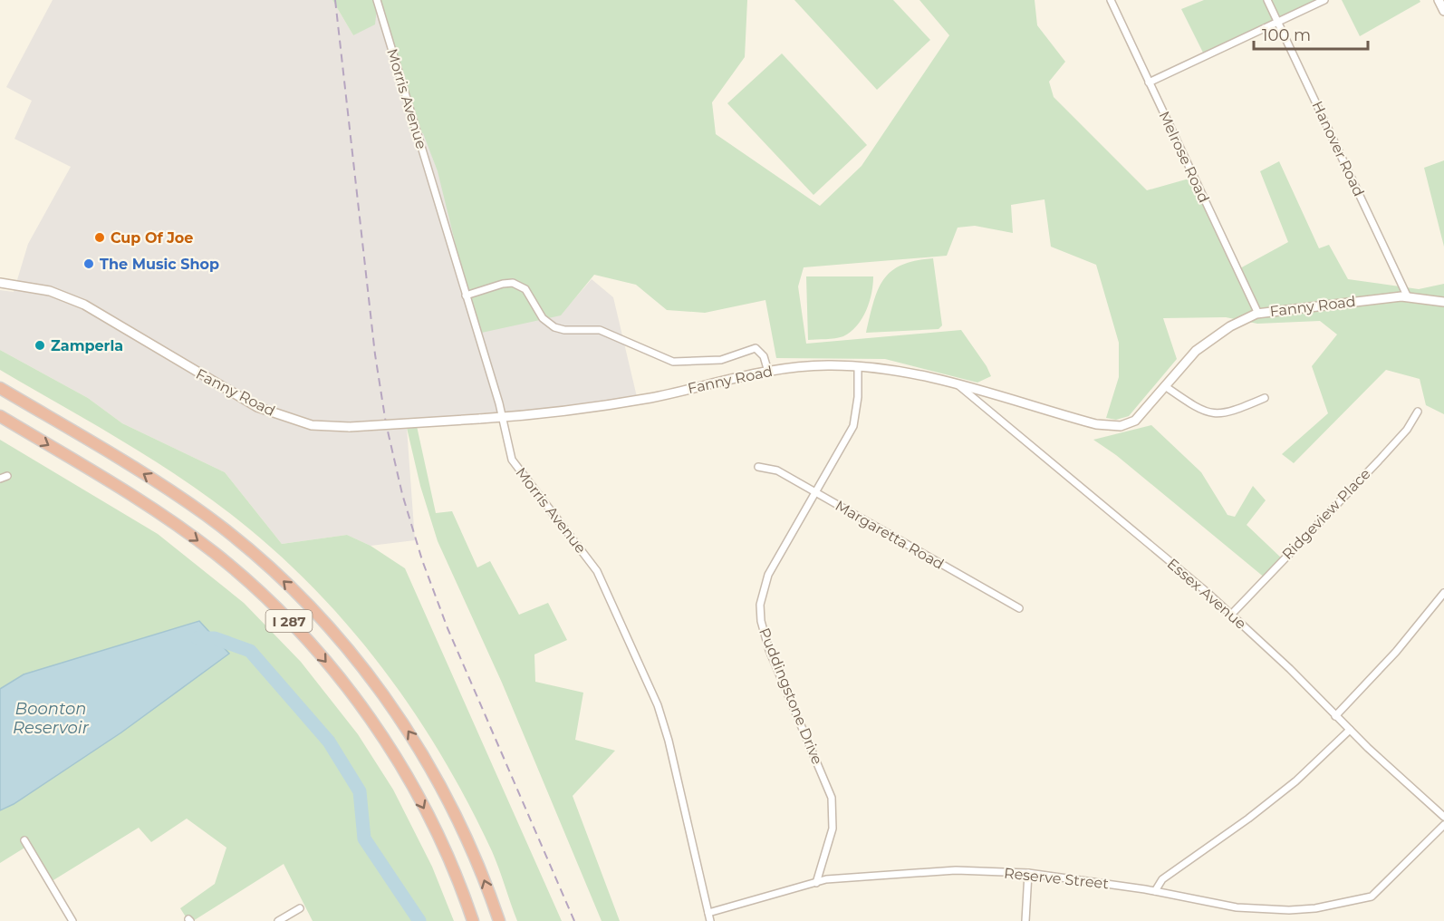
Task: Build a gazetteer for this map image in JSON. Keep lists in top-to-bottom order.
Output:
{
  "streets": {
    "highway": ["I 287"],
    "main road": ["Fanny Road"],
    "street": [
      "Morris Avenue",
      "Hanover Road",
      "Melrose Road",
      "Ridgeview Place",
      "Margaretta Road",
      "Essex Avenue",
      "Puddingstone Drive",
      "Reserve Street"
    ]
  },
  "crossings": [
    ["Morris Avenue", "Fanny Road"],
    ["Morris Avenue", "Reserve Street"],
    ["Hanover Road", "Fanny Road"],
    ["Melrose Road", "Fanny Road"],
    ["Fanny Road", "Essex Avenue"],
    ["Fanny Road", "Puddingstone Drive"],
    ["Ridgeview Place", "Essex Avenue"],
    ["Margaretta Road", "Puddingstone Drive"],
    ["Puddingstone Drive", "Reserve Street"]
  ],
  "water": ["Boonton Reservoir"],
  "places": ["Cup Of Joe", "The Music Shop", "Zamperla"],
  "scale_bar": "100 m"
}
